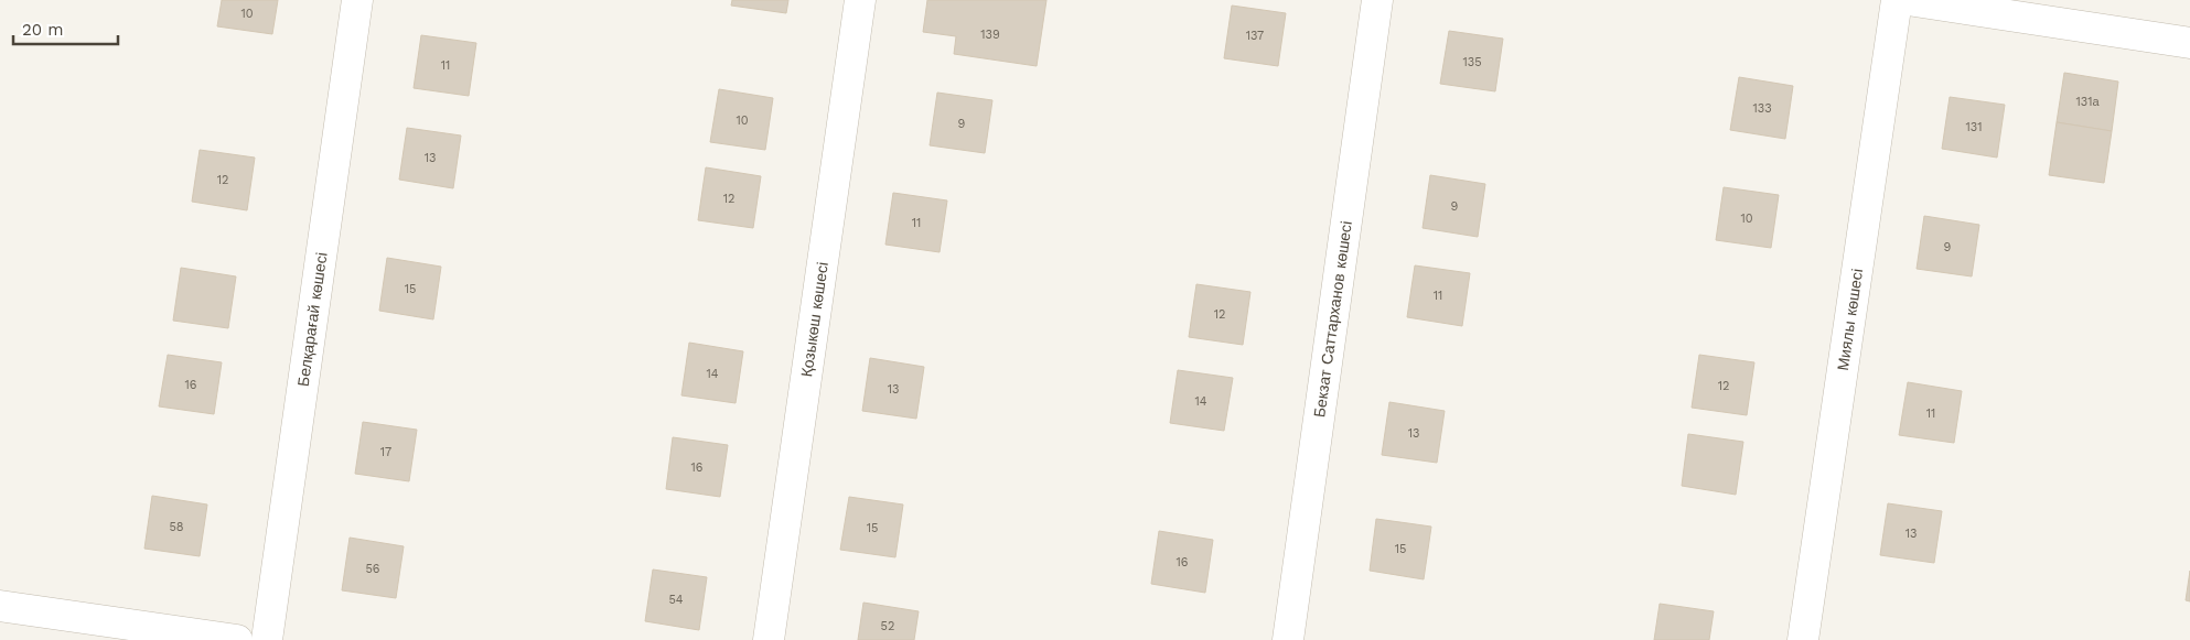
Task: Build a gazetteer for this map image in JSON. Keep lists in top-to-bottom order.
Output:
{
  "streets": {
    "street": [
      "Белқарағай көшесі",
      "Қозыкөш көшесі",
      "Миялы көшесі",
      "Бекзат Саттарханов көшесі"
    ]
  },
  "house_numbers": [
    "10",
    "139",
    "137",
    "135",
    "11",
    "131а",
    "133",
    "10",
    "9",
    "131",
    "13",
    "12",
    "12",
    "9",
    "10",
    "11",
    "9",
    "15",
    "11",
    "12",
    "14",
    "16",
    "12",
    "13",
    "14",
    "11",
    "13",
    "17",
    "16",
    "58",
    "15",
    "13",
    "15",
    "16",
    "56",
    "54",
    "52"
  ],
  "scale_bar": "20 m"
}
